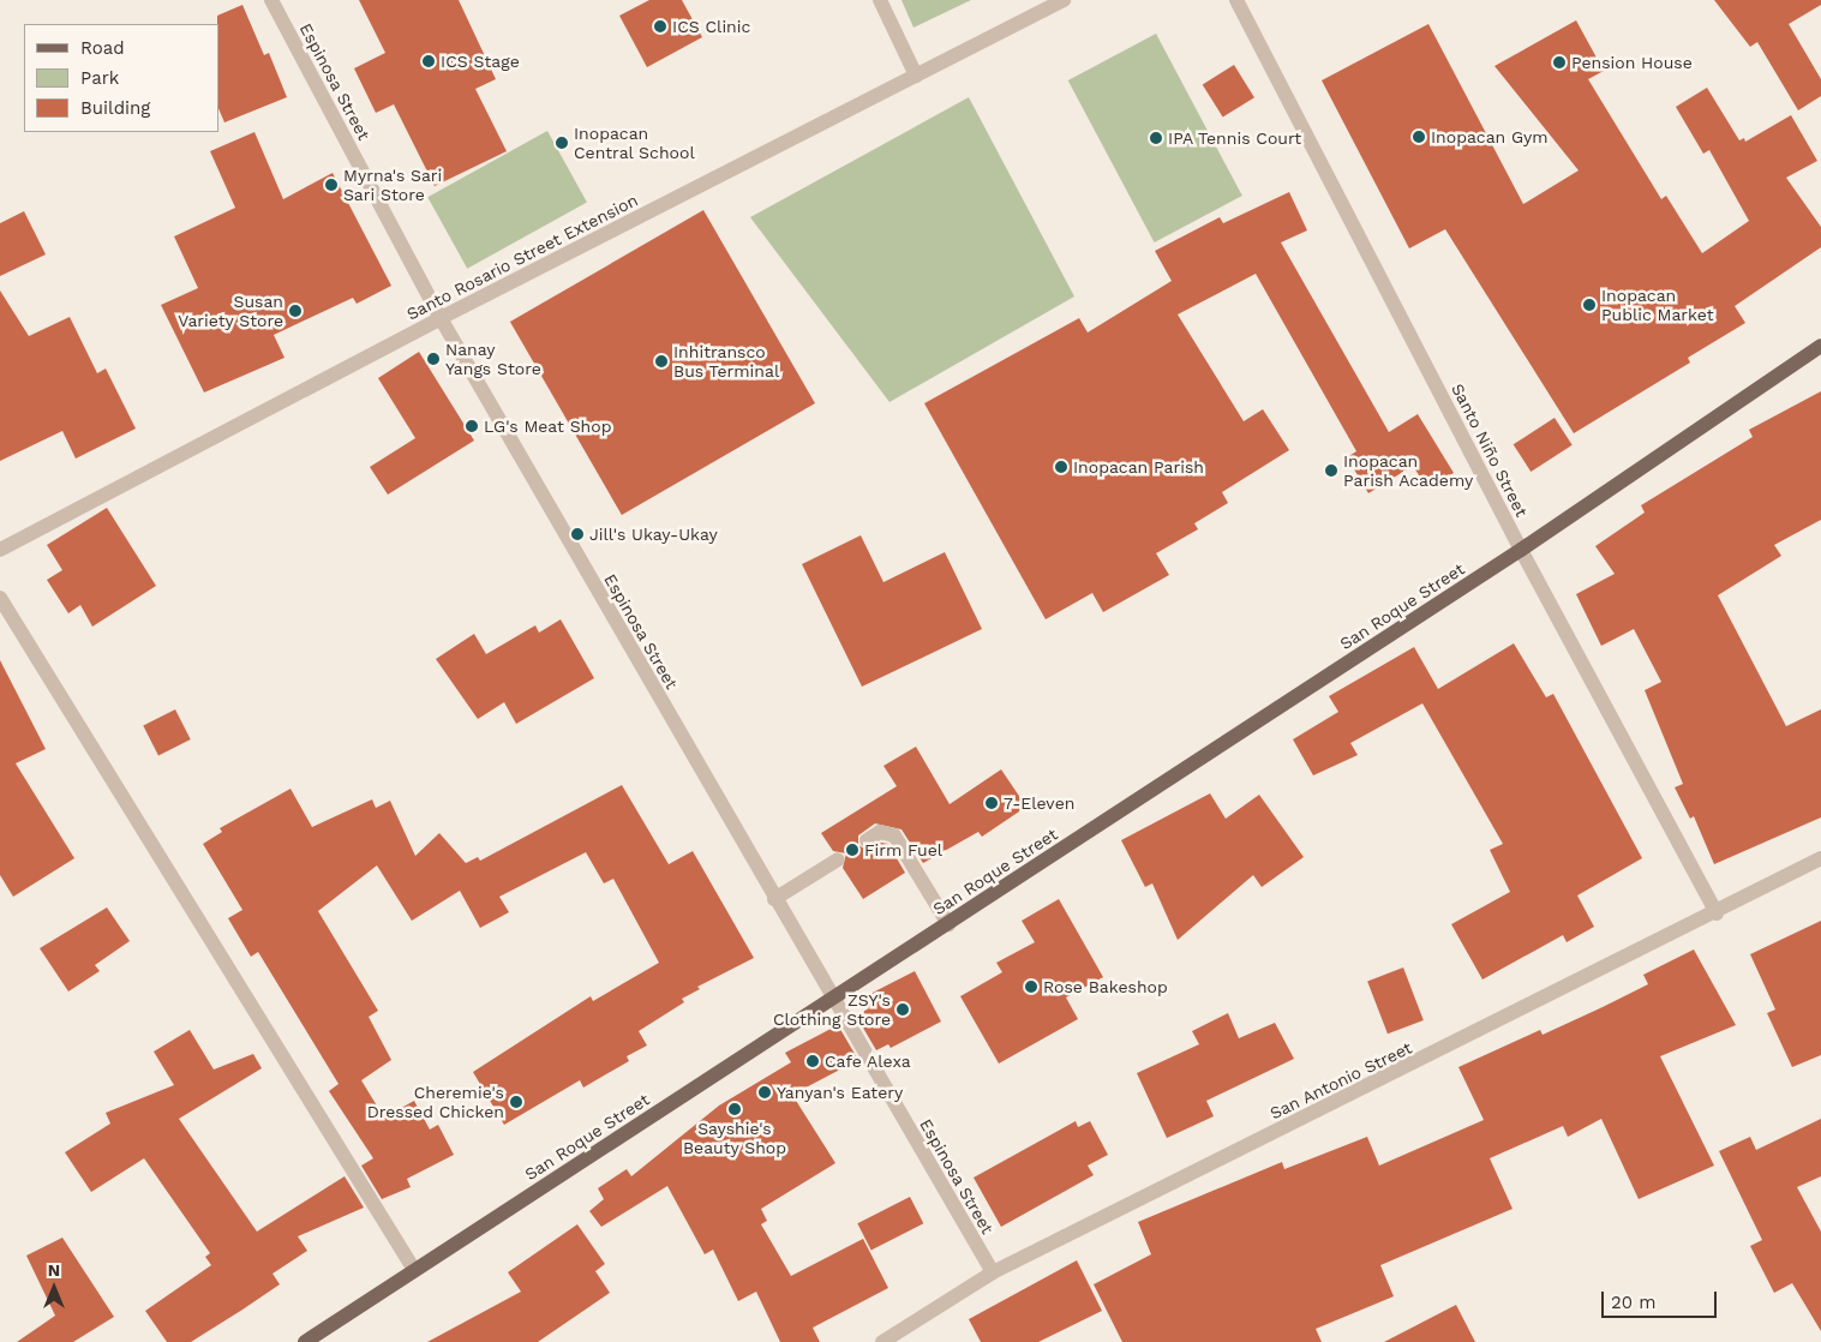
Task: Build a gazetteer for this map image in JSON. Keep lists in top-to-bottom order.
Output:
{
  "streets": {
    "main road": ["San Roque Street"],
    "street": [
      "Espinosa Street",
      "Santo Rosario Street Extension",
      "Santo Niño Street",
      "San Antonio Street"
    ]
  },
  "crossings": [
    ["Espinosa Street", "Santo Rosario Street Extension"],
    ["Espinosa Street", "San Roque Street"],
    ["Espinosa Street", "San Antonio Street"],
    ["Santo Niño Street", "San Roque Street"],
    ["Santo Niño Street", "San Antonio Street"]
  ],
  "places": [
    "ICS Clinic",
    "ICS Stage",
    "Pension House",
    "Inopacan Gym",
    "IPA Tennis Court",
    "Inopacan Central School",
    "Myrna's Sari Sari Store",
    "Inopacan Public Market",
    "Susan Variety Store",
    "Nanay Yangs Store",
    "Inhitransco Bus Terminal",
    "LG's Meat Shop",
    "Inopacan Parish",
    "Inopacan Parish Academy",
    "Jill's Ukay-Ukay",
    "7-Eleven",
    "Firm Fuel",
    "Rose Bakeshop",
    "ZSY's Clothing Store",
    "Cafe Alexa",
    "Yanyan's Eatery",
    "Cheremie's Dressed Chicken",
    "Sayshie's Beauty Shop"
  ],
  "legend": ["Road", "Park", "Building"],
  "scale_bar": "20 m",
  "north": "top"
}
